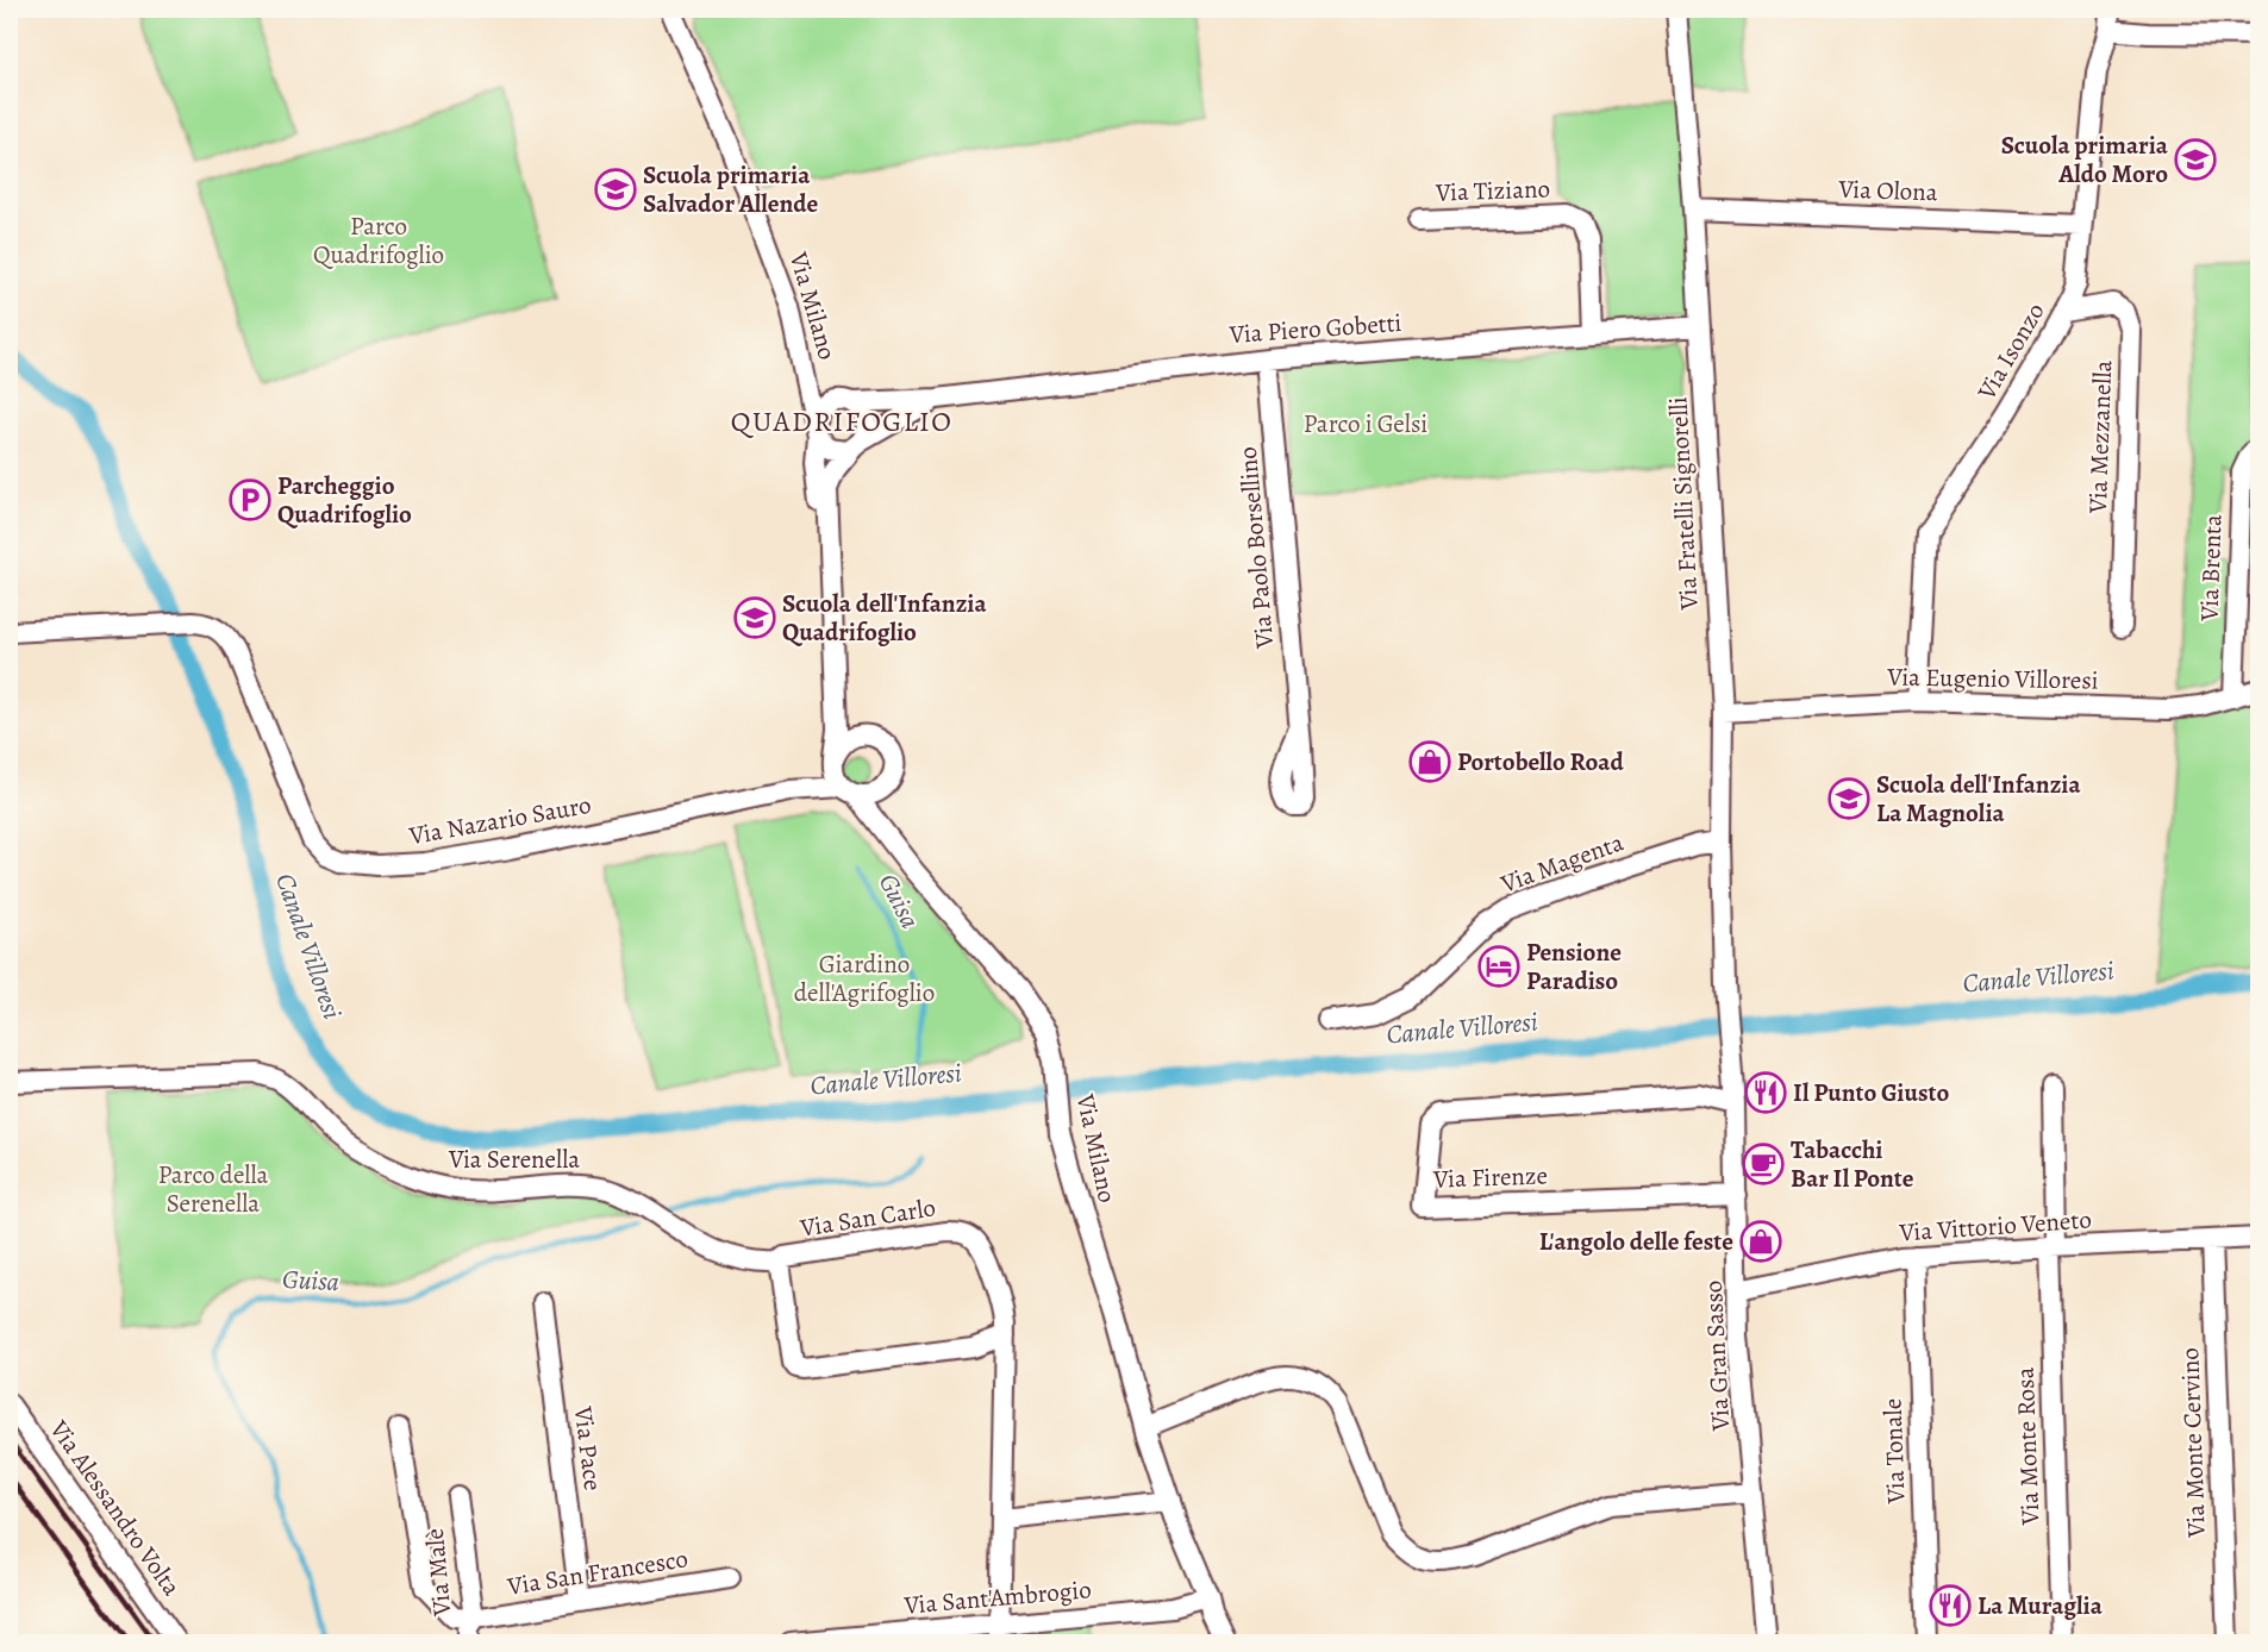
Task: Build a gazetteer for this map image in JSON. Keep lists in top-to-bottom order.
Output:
{
  "streets": {
    "street": [
      "Via Tiziano",
      "Via Olona",
      "Via Milano",
      "Via Piero Gobetti",
      "Via Isonzo",
      "Via Mezzanella",
      "Via Fratelli Signorelli",
      "Via Paolo Borsellino",
      "Via Brenta",
      "Via Eugenio Villoresi",
      "Via Nazario Sauro",
      "Via Magenta",
      "Via Serenella",
      "Via Firenze",
      "Via San Carlo",
      "Via Vittorio Veneto",
      "Via Gran Sasso",
      "Via Monte Cervino",
      "Via Monte Rosa",
      "Via Pace",
      "Via Tonale",
      "Via Alessandro Volta",
      "Via Malè",
      "Via San Francesco",
      "Via Sant'Ambrogio"
    ]
  },
  "crossings": [
    ["Via Tiziano", "Via Piero Gobetti"],
    ["Via Olona", "Via Isonzo"],
    ["Via Olona", "Via Fratelli Signorelli"],
    ["Via Milano", "Via Piero Gobetti"],
    ["Via Milano", "Via Nazario Sauro"],
    ["Via Milano", "Via Sant'Ambrogio"],
    ["Via Piero Gobetti", "Via Fratelli Signorelli"],
    ["Via Piero Gobetti", "Via Paolo Borsellino"],
    ["Via Isonzo", "Via Mezzanella"],
    ["Via Isonzo", "Via Eugenio Villoresi"],
    ["Via Fratelli Signorelli", "Via Eugenio Villoresi"],
    ["Via Fratelli Signorelli", "Via Magenta"],
    ["Via Fratelli Signorelli", "Via Gran Sasso"],
    ["Via Brenta", "Via Eugenio Villoresi"],
    ["Via Serenella", "Via San Carlo"],
    ["Via Firenze", "Via Gran Sasso"],
    ["Via San Carlo", "Via Sant'Ambrogio"],
    ["Via Vittorio Veneto", "Via Gran Sasso"],
    ["Via Vittorio Veneto", "Via Monte Cervino"],
    ["Via Vittorio Veneto", "Via Monte Rosa"],
    ["Via Vittorio Veneto", "Via Tonale"],
    ["Via Pace", "Via San Francesco"],
    ["Via Malè", "Via San Francesco"]
  ],
  "districts": ["QUADRIFOGLIO"],
  "water": ["Guisa", "Canale Villoresi"],
  "parks": [
    "Parco Quadrifoglio",
    "Parco i Gelsi",
    "Giardino dell'Agrifoglio",
    "Parco della Serenella"
  ],
  "places": {
    "school or university": [
      "Scuola primaria Aldo Moro",
      "Scuola primaria Salvador Allende",
      "Scuola dell'Infanzia Quadrifoglio",
      "Scuola dell'Infanzia La Magnolia"
    ],
    "parking": ["Parcheggio Quadrifoglio"],
    "shop": ["Portobello Road", "L'angolo delle feste"],
    "hotel": ["Pensione Paradiso"],
    "restaurant": ["Il Punto Giusto", "La Muraglia"],
    "cafe": ["Tabacchi Bar Il Ponte"]
  }
}
